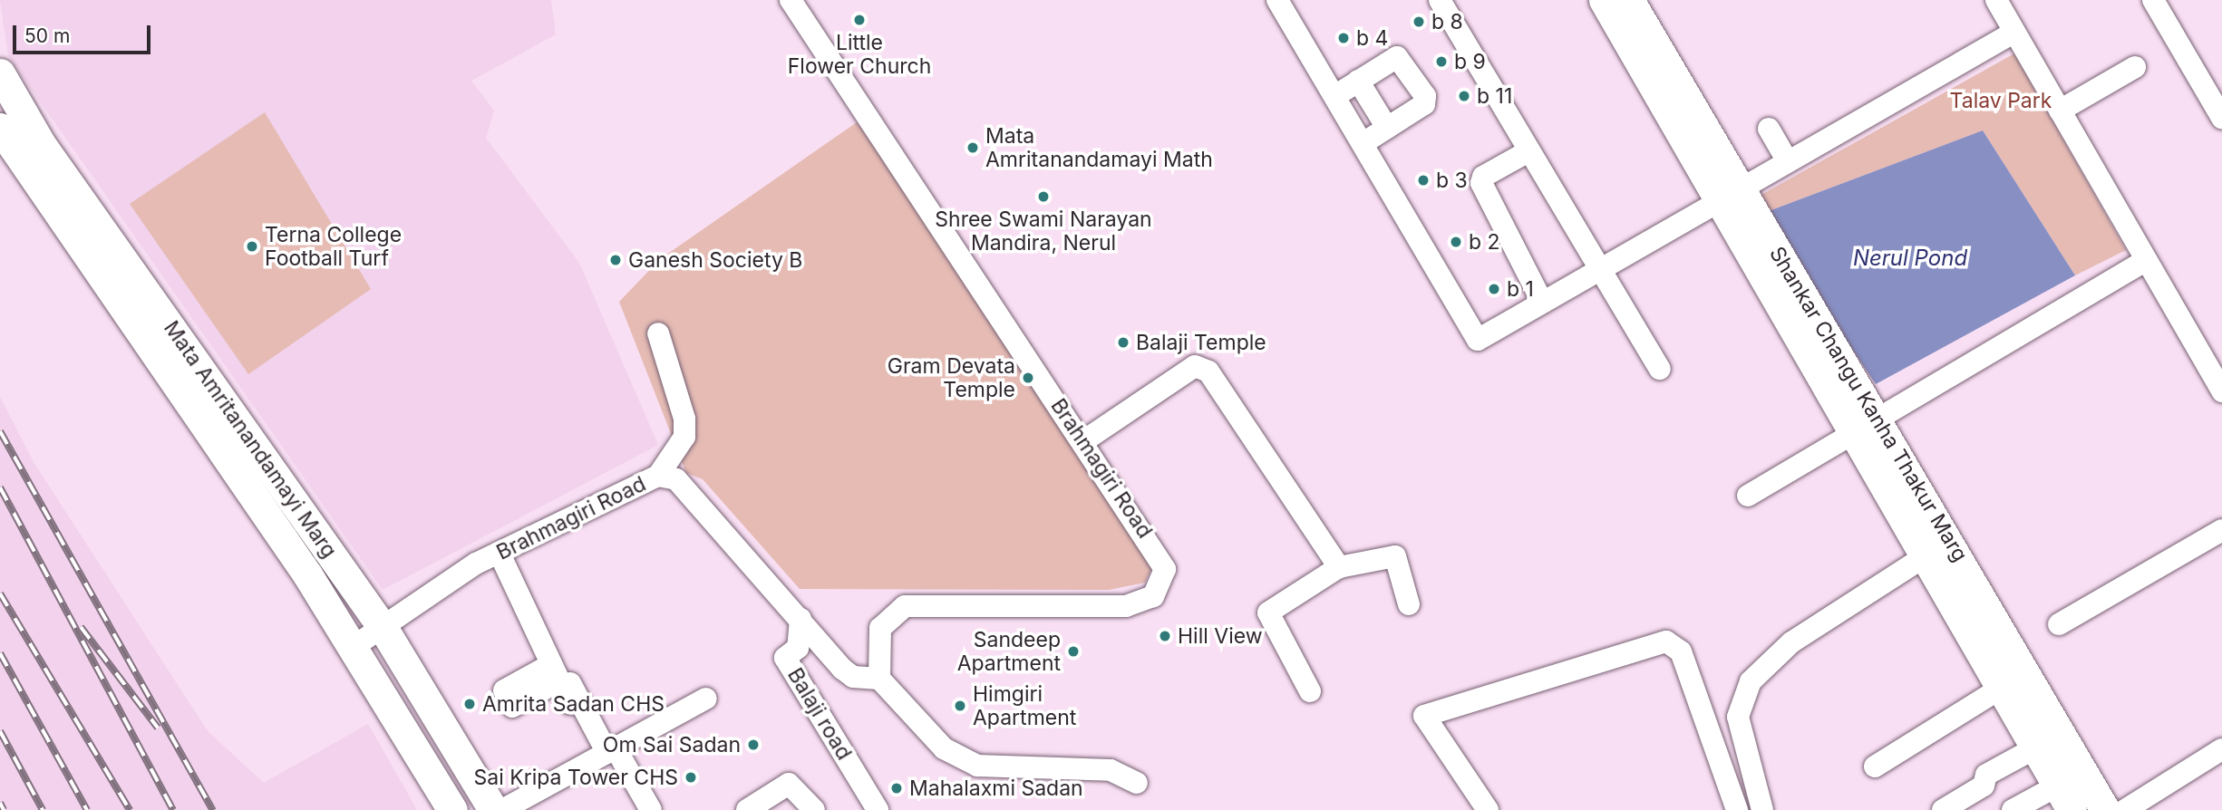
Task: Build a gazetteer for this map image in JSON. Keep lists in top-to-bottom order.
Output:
{
  "streets": {
    "main road": ["Shankar Changu Kanha Thakur Marg", "Mata Amritanandamayi Marg"],
    "street": ["Brahmagiri Road", "Balaji road"]
  },
  "crossings": [
    ["Mata Amritanandamayi Marg", "Brahmagiri Road"],
    ["Brahmagiri Road", "Balaji road"]
  ],
  "water": ["Nerul Pond"],
  "parks": ["Talav Park"],
  "places": [
    "Little Flower Church",
    "b 8",
    "b 4",
    "b 9",
    "b 11",
    "Mata Amritanandamayi Math",
    "b 3",
    "Shree Swami Narayan Mandira, Nerul",
    "b 2",
    "Terna College Football Turf",
    "Ganesh Society B",
    "b 1",
    "Balaji Temple",
    "Gram Devata Temple",
    "Hill View",
    "Sandeep Apartment",
    "Amrita Sadan CHS",
    "Himgiri Apartment",
    "Om Sai Sadan",
    "Sai Kripa Tower CHS",
    "Mahalaxmi Sadan"
  ],
  "scale_bar": "50 m"
}
